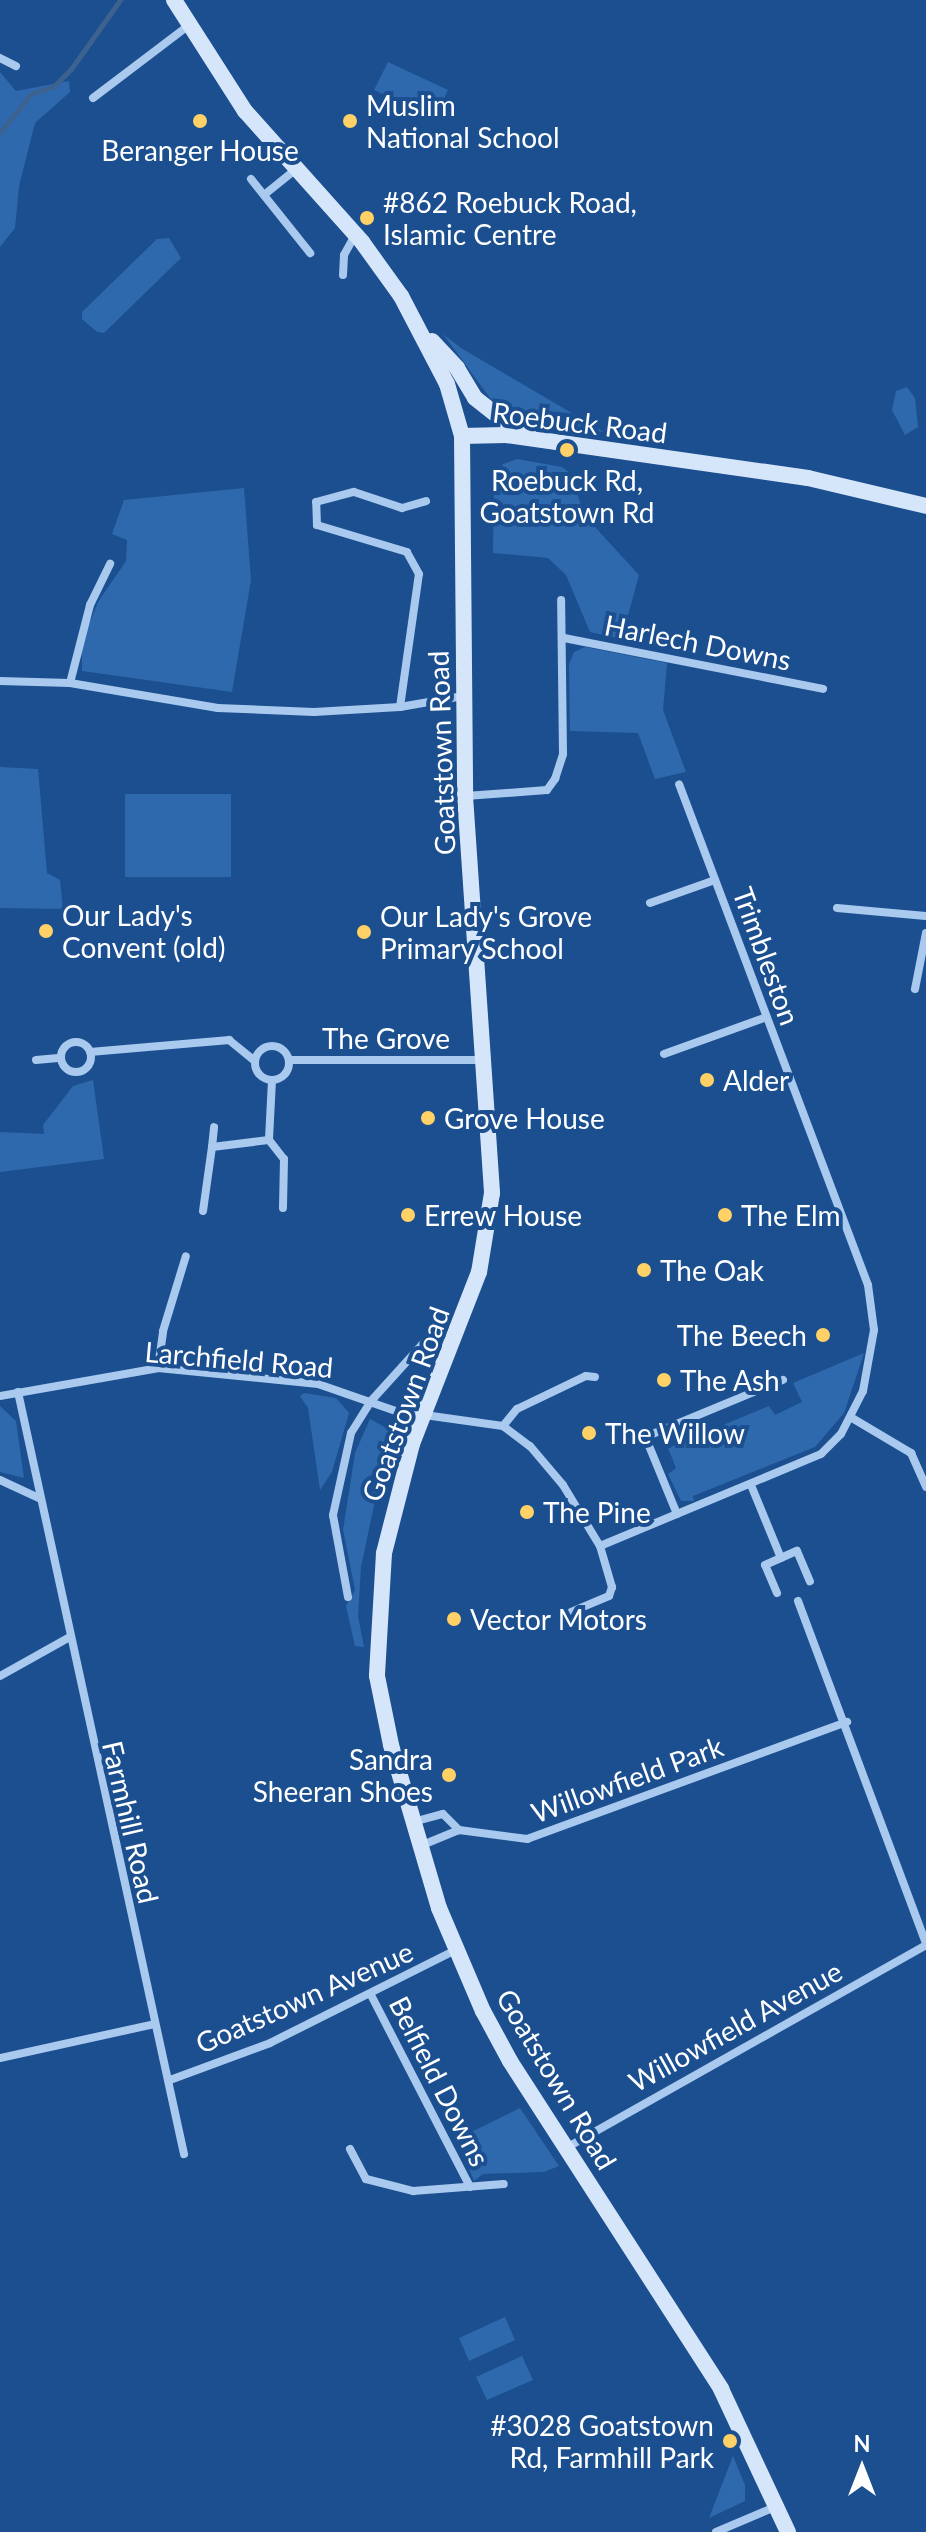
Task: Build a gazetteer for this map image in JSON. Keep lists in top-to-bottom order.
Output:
{
  "streets": {
    "main road": ["Roebuck Road", "Goatstown Road"],
    "street": [
      "Harlech Downs",
      "Trimbleston",
      "The Grove",
      "Larchfield Road",
      "Willowfield Park",
      "Farmhill Road",
      "Goatstown Avenue",
      "Willowfield Avenue",
      "Belfield Downs"
    ]
  },
  "crossings": [
    ["Roebuck Road", "Goatstown Road"],
    ["Harlech Downs", "Goatstown Road"],
    ["Goatstown Road", "The Grove"],
    ["Goatstown Road", "Larchfield Road"],
    ["Goatstown Road", "Willowfield Park"],
    ["Goatstown Road", "Goatstown Avenue"],
    ["Goatstown Road", "Willowfield Avenue"],
    ["Larchfield Road", "Farmhill Road"],
    ["Farmhill Road", "Goatstown Avenue"],
    ["Goatstown Avenue", "Belfield Downs"]
  ],
  "places": [
    "Beranger House",
    "Muslim National School",
    "#862 Roebuck Road, Islamic Centre",
    "Roebuck Rd, Goatstown Rd",
    "Our Lady's Convent (old)",
    "Our Lady's Grove Primary School",
    "Alder",
    "Grove House",
    "Errew House",
    "The Elm",
    "The Oak",
    "The Beech",
    "The Ash",
    "The Willow",
    "The Pine",
    "Vector Motors",
    "Sandra Sheeran Shoes",
    "#3028 Goatstown Rd, Farmhill Park"
  ],
  "north": "top"
}
